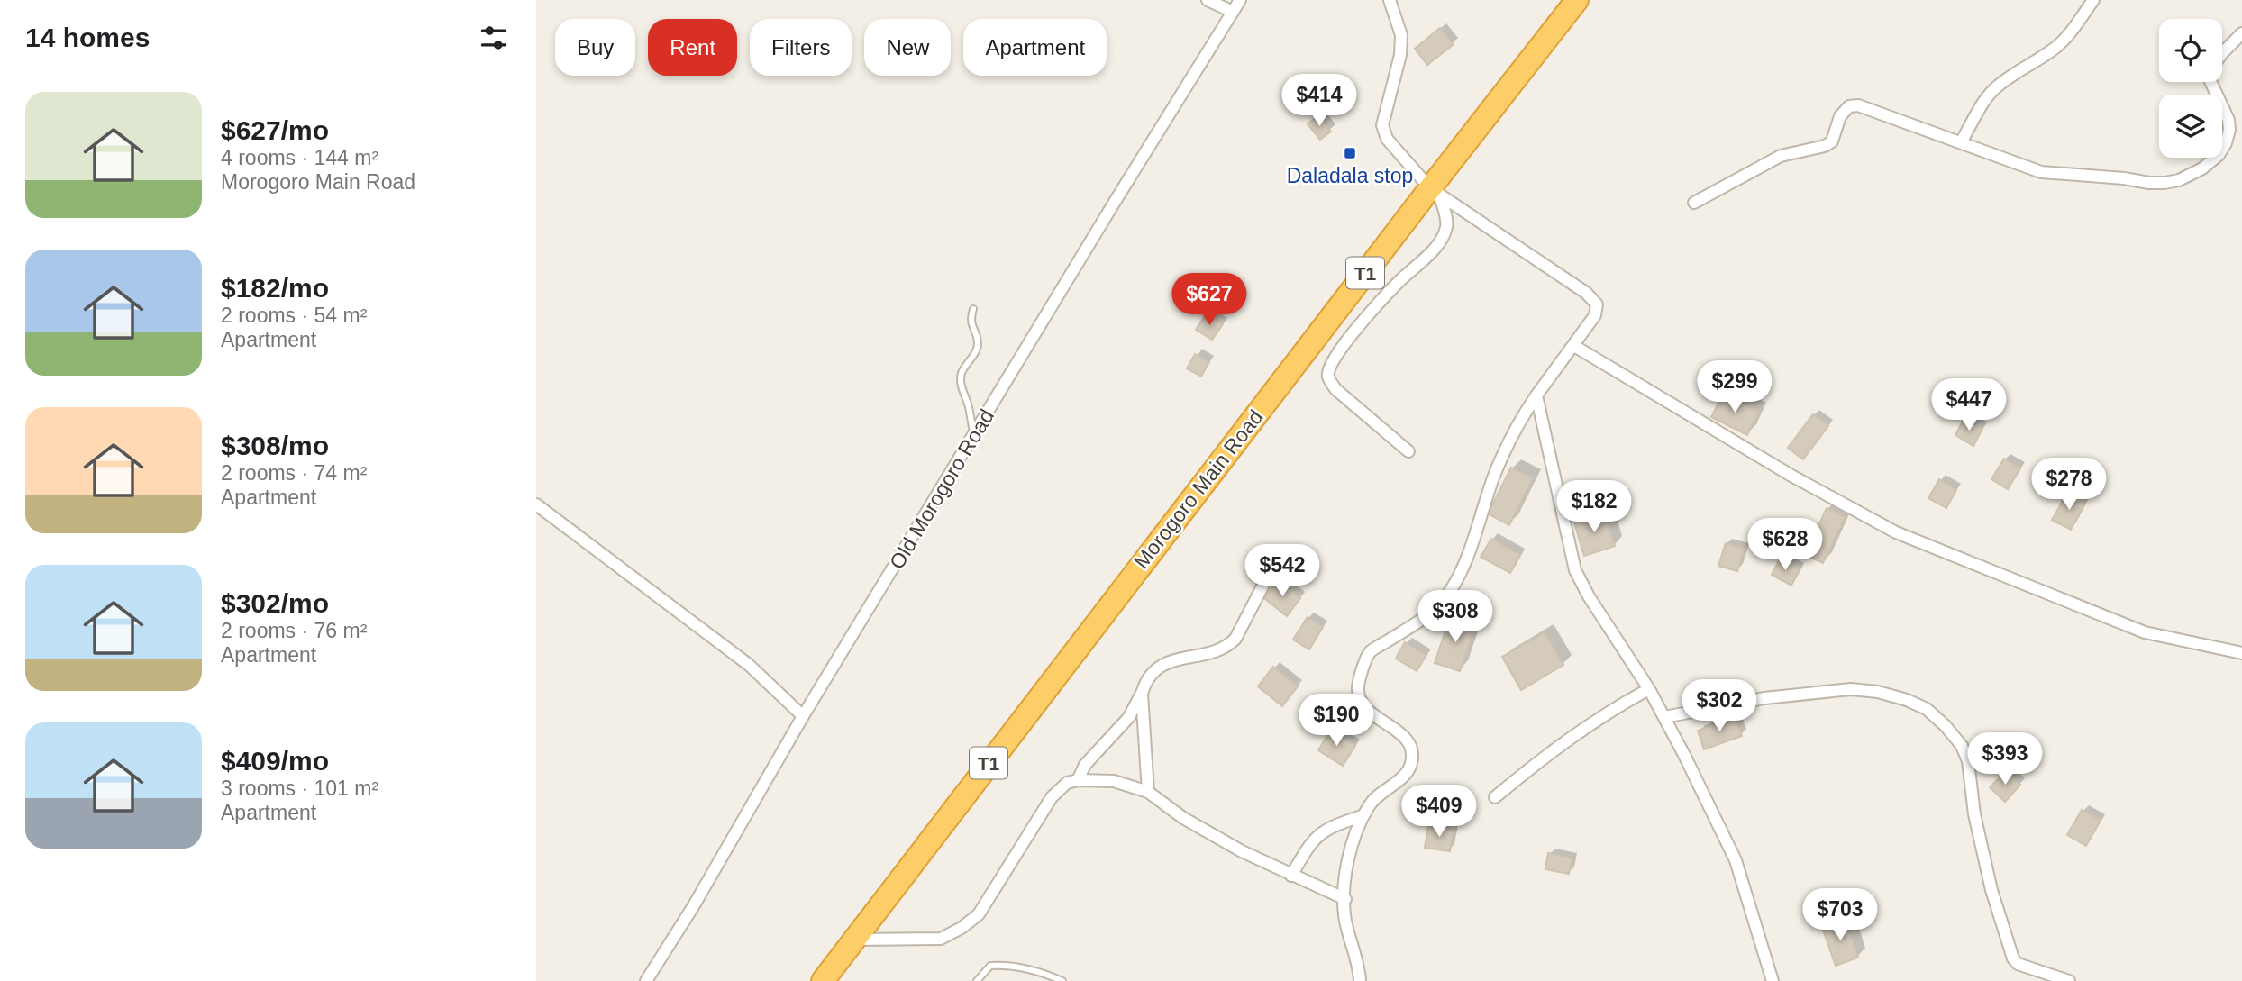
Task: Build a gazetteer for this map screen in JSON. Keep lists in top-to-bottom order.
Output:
{
  "streets": {
    "highway": ["T1", "Morogoro Main Road"],
    "street": ["Old Morogoro Road"]
  },
  "places": {
    "transit": ["Daladala stop"]
  },
  "page": {
    "heading": "14 homes",
    "chip": [
      "Buy",
      "Rent",
      "Filters",
      "New",
      "Apartment"
    ],
    "price": [
      "$414",
      "$627",
      "$299",
      "$447",
      "$278",
      "$182",
      "$628",
      "$542",
      "$308",
      "$302",
      "$190",
      "$393",
      "$409",
      "$703"
    ],
    "list": [
      {
        "name": "$627/mo",
        "note": "4 rooms · 144 m² · Morogoro Main Road"
      },
      {
        "name": "$182/mo",
        "note": "2 rooms · 54 m² · Apartment"
      },
      {
        "name": "$308/mo",
        "note": "2 rooms · 74 m² · Apartment"
      },
      {
        "name": "$302/mo",
        "note": "2 rooms · 76 m² · Apartment"
      },
      {
        "name": "$409/mo",
        "note": "3 rooms · 101 m² · Apartment"
      }
    ]
  }
}
